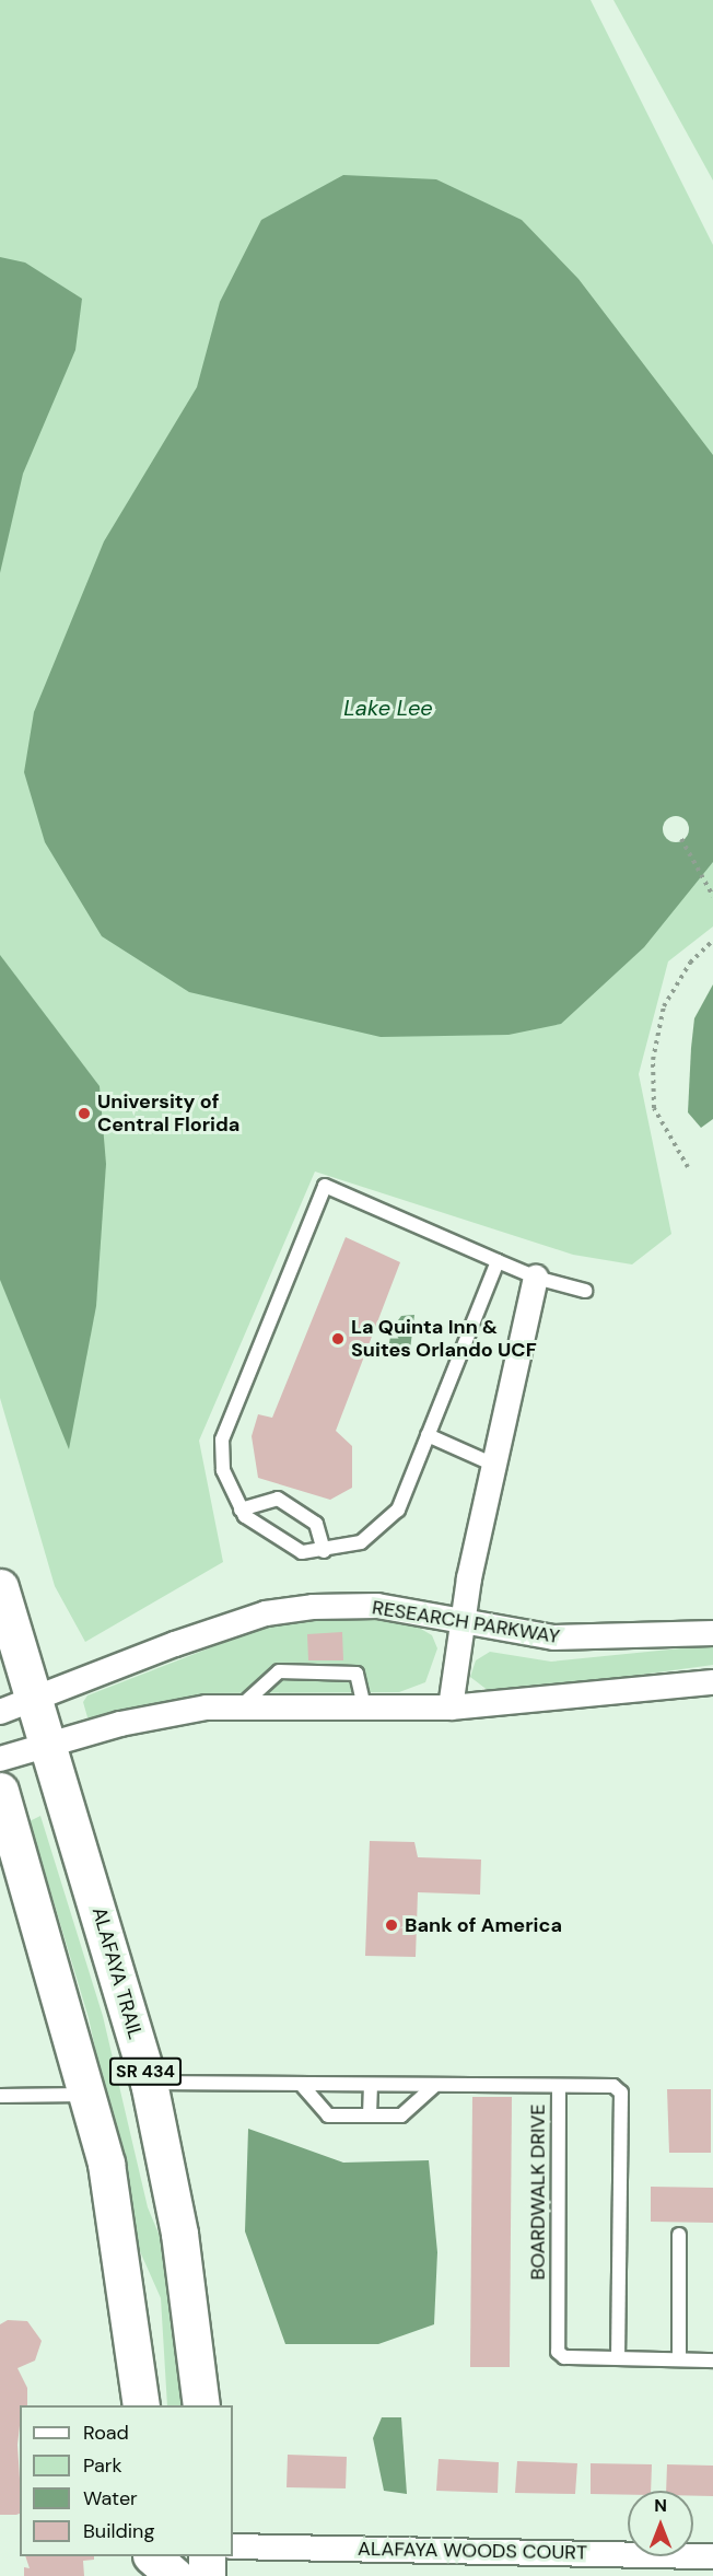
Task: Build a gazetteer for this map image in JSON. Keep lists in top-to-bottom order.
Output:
{
  "streets": {
    "main road": ["ALAFAYA TRAIL", "SR 434"],
    "street": ["RESEARCH PARKWAY", "ALAFAYA WOODS COURT"],
    "lane": ["BOARDWALK DRIVE"]
  },
  "crossings": [
    ["RESEARCH PARKWAY", "ALAFAYA TRAIL"],
    ["ALAFAYA TRAIL", "BOARDWALK DRIVE"]
  ],
  "water": ["Lake Lee"],
  "places": ["University of Central Florida", "La Quinta Inn & Suites Orlando UCF", "Bank of America"],
  "legend": [
    "Road",
    "Park",
    "Water",
    "Building"
  ],
  "north": "top"
}
